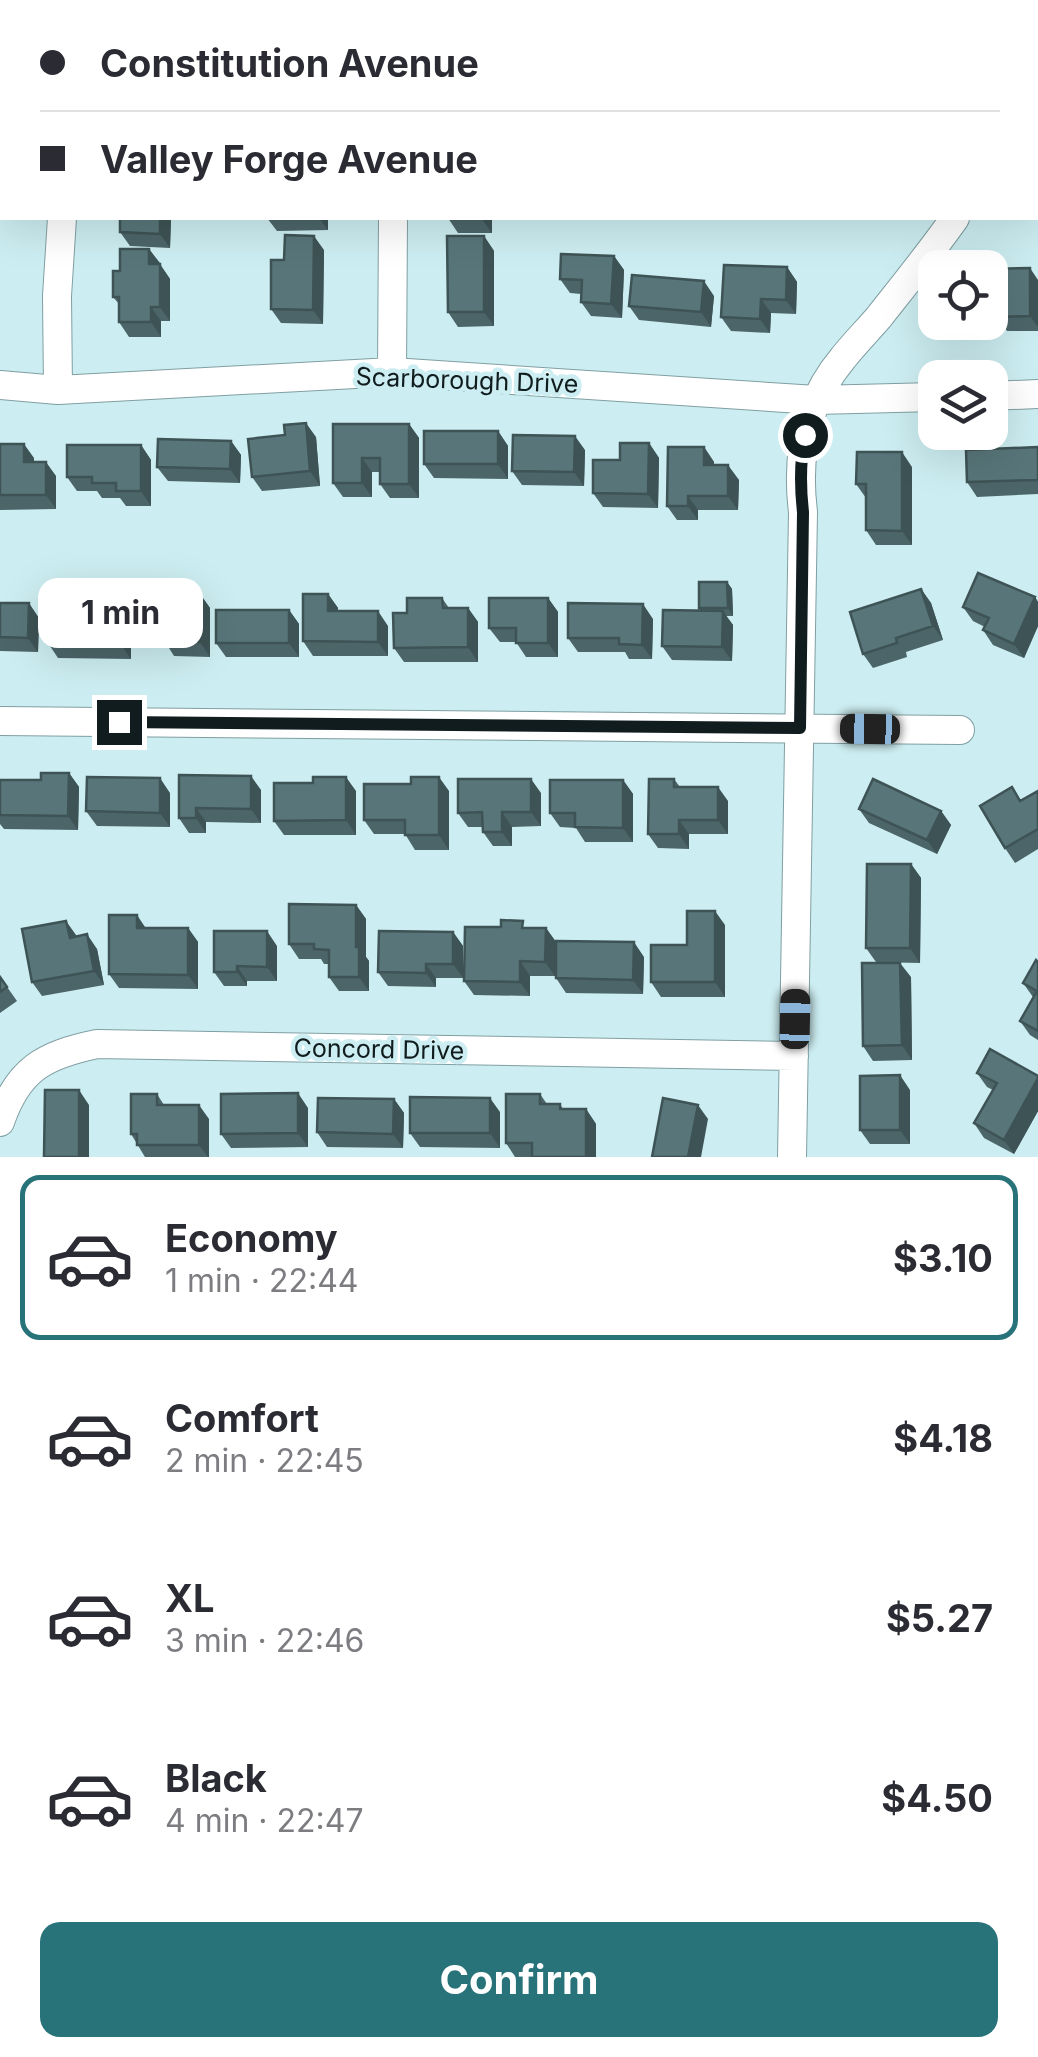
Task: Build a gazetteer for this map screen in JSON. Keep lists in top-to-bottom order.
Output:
{
  "streets": {
    "street": ["Scarborough Drive", "Concord Drive"]
  },
  "page": {
    "banner": ["Constitution Avenue", "Valley Forge Avenue"],
    "bubble": "1 min",
    "list": [
      {
        "name": "Economy",
        "note": "1 min · 22:44",
        "value": "$3.10"
      },
      {
        "name": "Comfort",
        "note": "2 min · 22:45",
        "value": "$4.18"
      },
      {
        "name": "XL",
        "note": "3 min · 22:46",
        "value": "$5.27"
      },
      {
        "name": "Black",
        "note": "4 min · 22:47",
        "value": "$4.50"
      }
    ],
    "buttons": "Confirm"
  }
}
